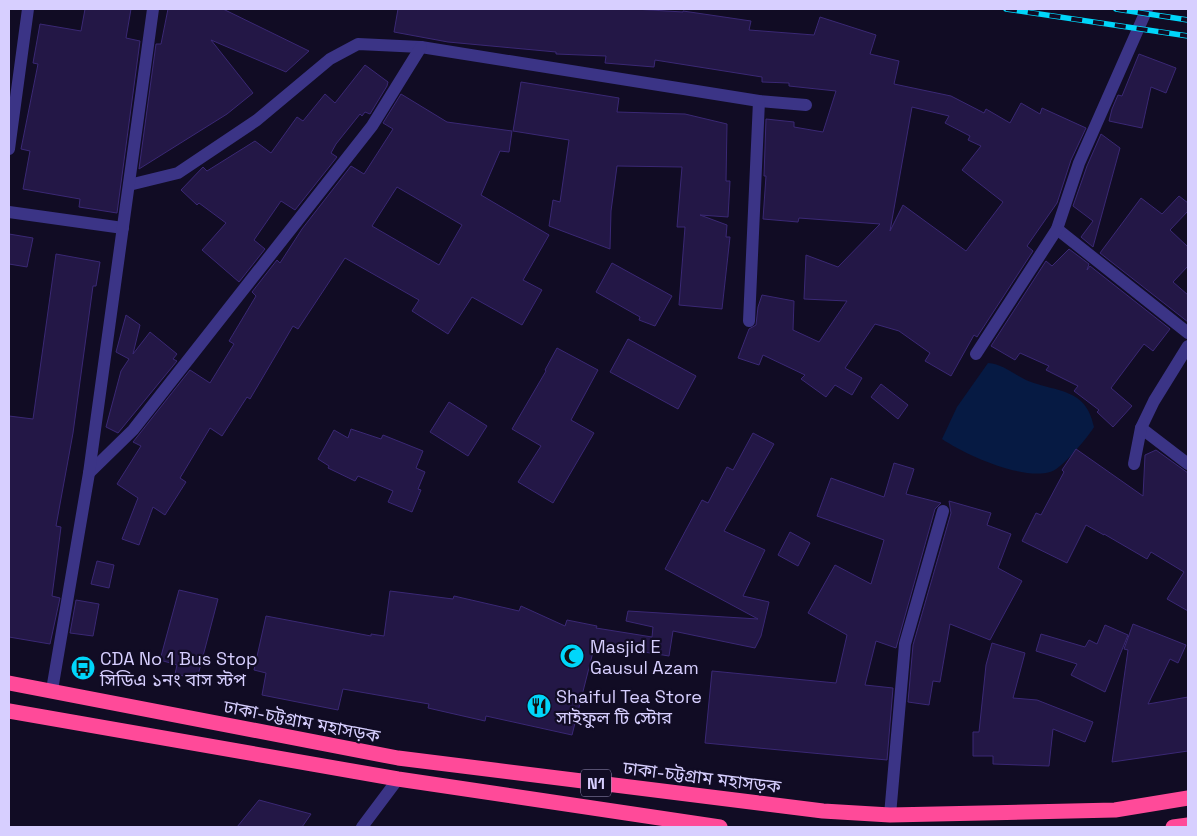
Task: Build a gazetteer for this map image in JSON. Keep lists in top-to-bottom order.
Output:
{
  "streets": {
    "highway": ["ঢাকা-চট্টগ্রাম মহাসড়ক", "N1"]
  },
  "places": {
    "mosque": ["Masjid E Gausul Azam"],
    "bus stop": ["CDA No 1 Bus Stop সিডিএ ১নং বাস স্টপ"],
    "restaurant": ["Shaiful Tea Store সাইফুল টি স্টোর"]
  }
}
